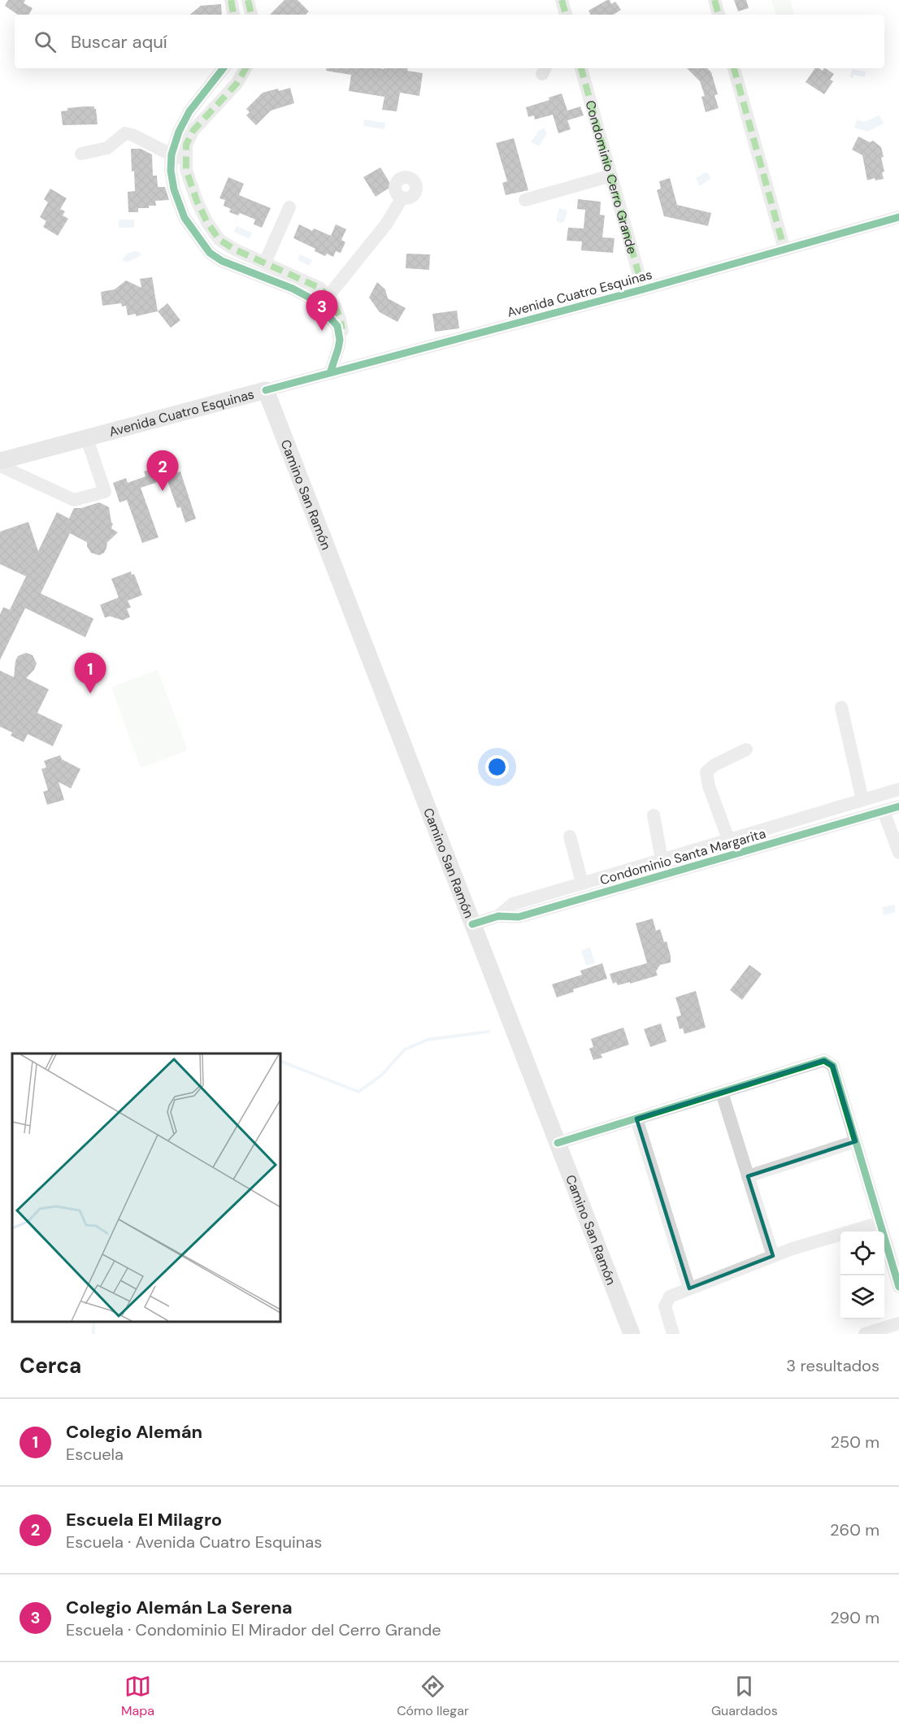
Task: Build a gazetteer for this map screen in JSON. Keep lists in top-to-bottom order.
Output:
{
  "streets": {
    "main road": ["Avenida Cuatro Esquinas", "Camino San Ramón"],
    "street": ["Condominio Cerro Grande", "Condominio Santa Margarita"]
  },
  "crossings": [
    ["Condominio Cerro Grande", "Avenida Cuatro Esquinas"],
    ["Avenida Cuatro Esquinas", "Camino San Ramón"],
    ["Camino San Ramón", "Condominio Santa Margarita"]
  ],
  "page": {
    "search": "Buscar aquí",
    "pins": ["3", "2", "1"],
    "heading": ["Cerca", "3 resultados"],
    "list": [
      {
        "mark": "1",
        "name": "Colegio Alemán",
        "note": "Escuela",
        "value": "250 m"
      },
      {
        "mark": "2",
        "name": "Escuela El Milagro",
        "note": "Escuela · Avenida Cuatro Esquinas",
        "value": "260 m"
      },
      {
        "mark": "3",
        "name": "Colegio Alemán La Serena",
        "note": "Escuela · Condominio El Mirador del Cerro Grande",
        "value": "290 m"
      }
    ],
    "nav": ["Mapa", "Cómo llegar", "Guardados"]
  }
}
